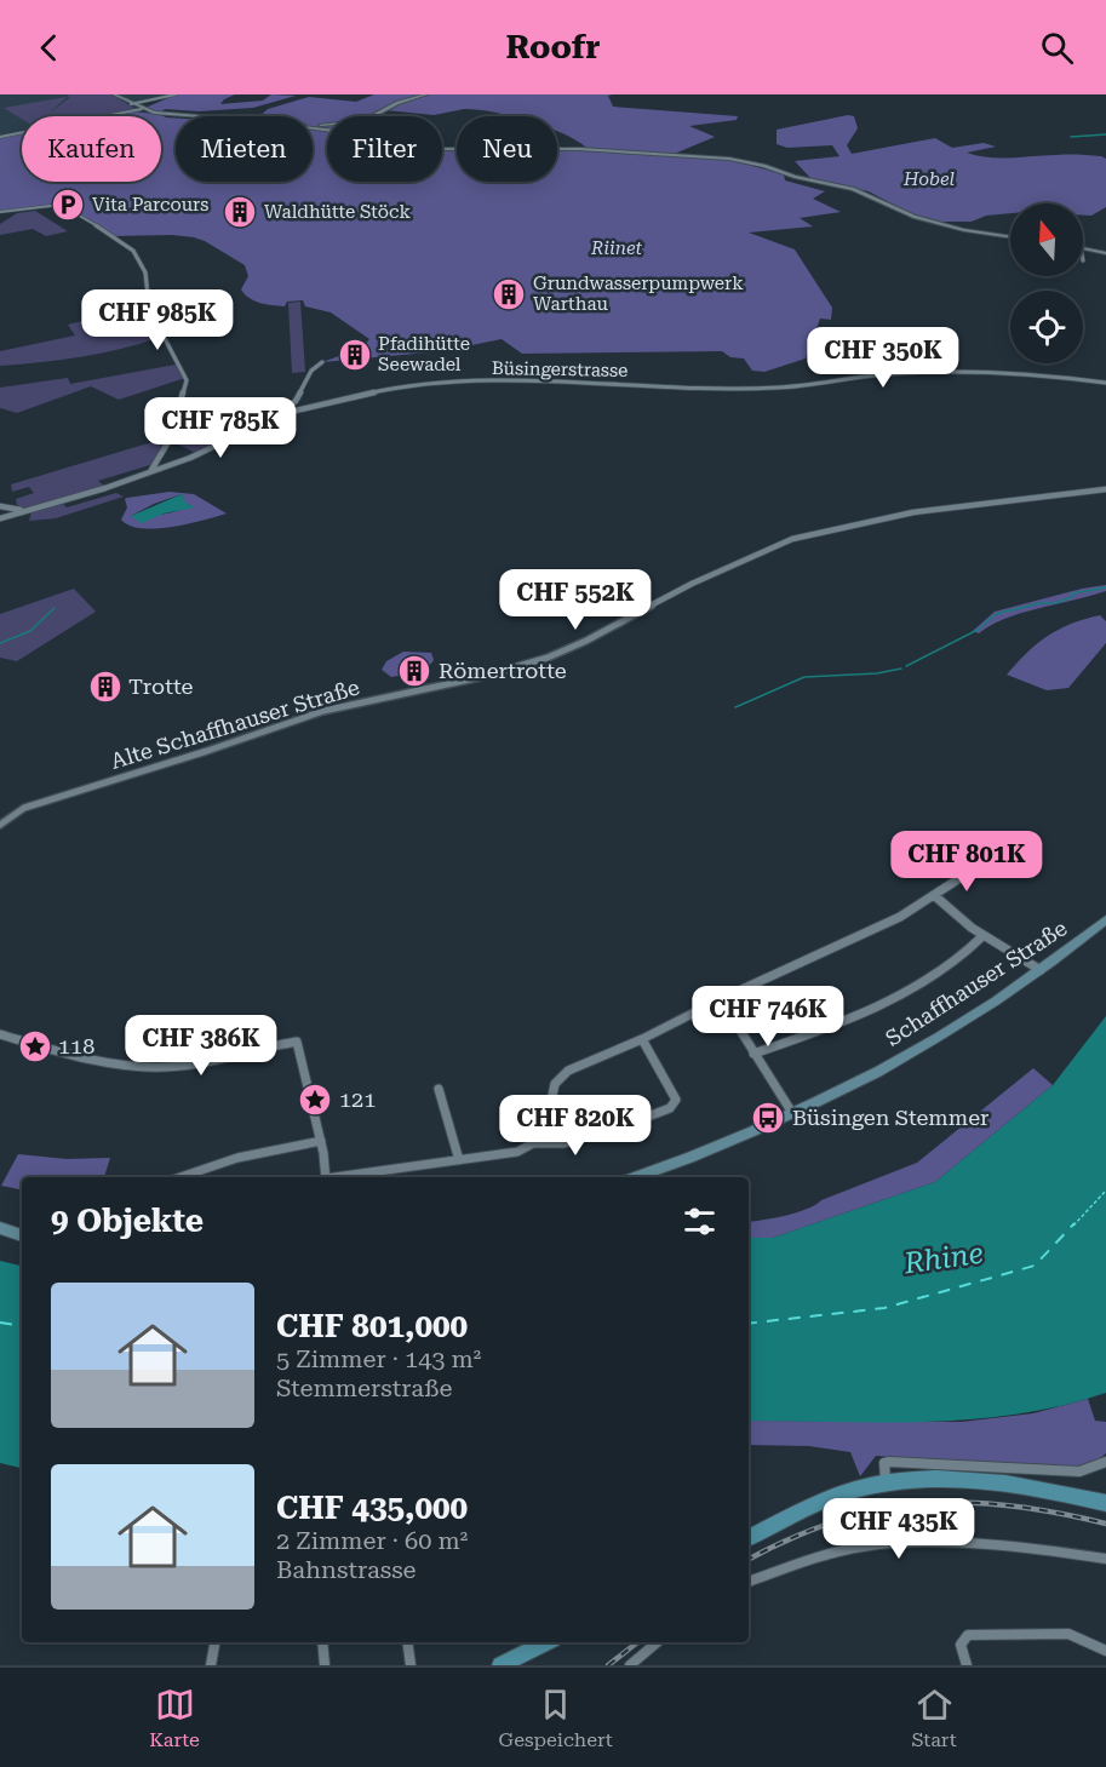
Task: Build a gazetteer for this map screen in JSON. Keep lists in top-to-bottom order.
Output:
{
  "streets": {
    "main road": ["Schaffhauser Straße"],
    "street": ["Büsingerstrasse", "Alte Schaffhauser Straße"]
  },
  "water": ["Rhine"],
  "parks": ["Hobel", "Riinet"],
  "places": {
    "parking": ["Vita Parcours"],
    "building": [
      "Waldhütte Stöck",
      "Grundwasserpumpwerk Warthau",
      "Pfadihütte Seewadel",
      "Römertrotte",
      "Trotte"
    ],
    "place": ["118", "121"],
    "bus stop": ["Büsingen Stemmer"]
  },
  "north": "top",
  "page": {
    "header": "Roofr",
    "chip": [
      "Kaufen",
      "Mieten",
      "Filter",
      "Neu"
    ],
    "price": [
      "CHF 985K",
      "CHF 350K",
      "CHF 785K",
      "CHF 552K",
      "CHF 801K",
      "CHF 746K",
      "CHF 386K",
      "CHF 820K",
      "CHF 435K"
    ],
    "heading": "9 Objekte",
    "list": [
      {
        "name": "CHF 801,000",
        "note": "5 Zimmer · 143 m² · Stemmerstraße"
      },
      {
        "name": "CHF 435,000",
        "note": "2 Zimmer · 60 m² · Bahnstrasse"
      }
    ],
    "tabs": ["Karte", "Gespeichert", "Start"]
  }
}
